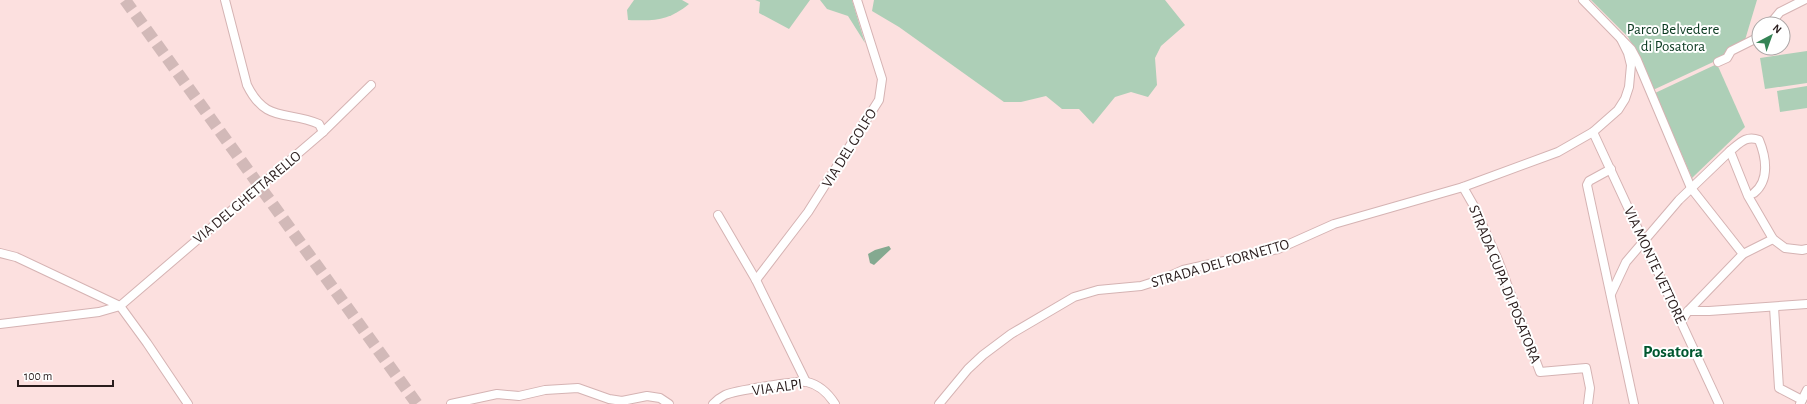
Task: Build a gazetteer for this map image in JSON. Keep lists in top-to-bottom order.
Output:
{
  "streets": {
    "street": [
      "VIA DEL GOLFO",
      "VIA DEL GHETTARELLO",
      "STRADA DEL FORNETTO",
      "VIA MONTE VETTORE",
      "STRADA CUPA DI POSATORA",
      "VIA ALPI"
    ]
  },
  "crossings": [
    ["STRADA DEL FORNETTO", "VIA MONTE VETTORE"],
    ["STRADA DEL FORNETTO", "STRADA CUPA DI POSATORA"]
  ],
  "districts": ["Posatora"],
  "parks": ["Parco Belvedere di Posatora"],
  "scale_bar": "100 m",
  "north": "top right"
}
